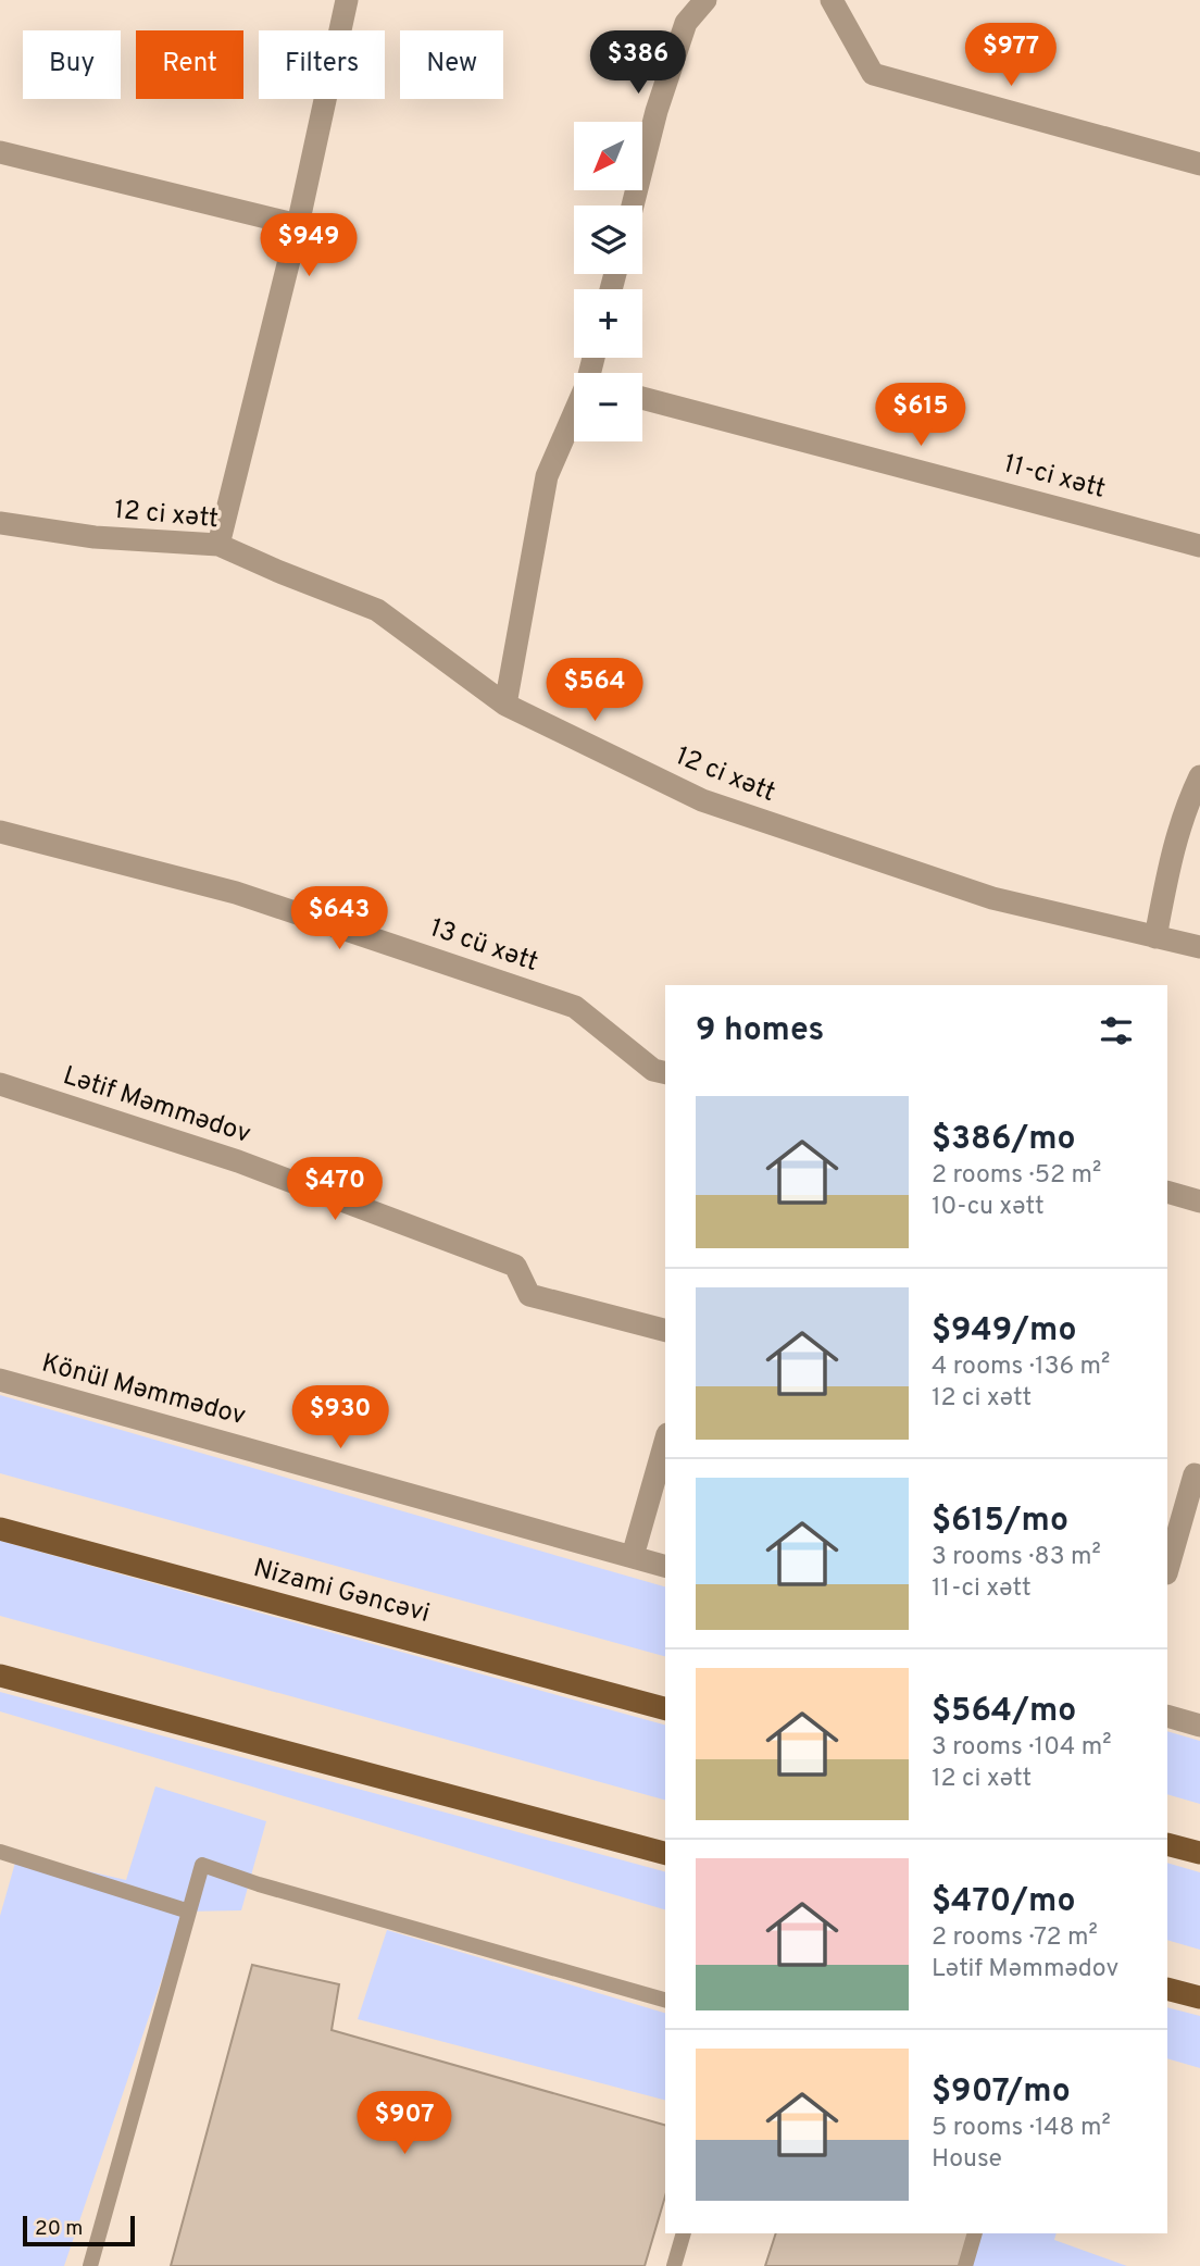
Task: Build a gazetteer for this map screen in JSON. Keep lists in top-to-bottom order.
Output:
{
  "streets": {
    "main road": ["Nizami Gəncəvi"],
    "street": [
      "11-ci xətt",
      "12 ci xətt",
      "13 cü xətt",
      "Lətif Məmmədov",
      "Könül Məmmədov"
    ]
  },
  "scale_bar": "20 m",
  "north": "bottom left",
  "page": {
    "price": [
      "$977",
      "$386",
      "$949",
      "$615",
      "$564",
      "$643",
      "$470",
      "$930",
      "$907"
    ],
    "chip": [
      "Buy",
      "Rent",
      "Filters",
      "New"
    ],
    "map_buttons": ["+", "−"],
    "heading": "9 homes",
    "list": [
      {
        "name": "$386/mo",
        "note": "2 rooms · 52 m² · 10-cu xətt"
      },
      {
        "name": "$949/mo",
        "note": "4 rooms · 136 m² · 12 ci xətt"
      },
      {
        "name": "$615/mo",
        "note": "3 rooms · 83 m² · 11-ci xətt"
      },
      {
        "name": "$564/mo",
        "note": "3 rooms · 104 m² · 12 ci xətt"
      },
      {
        "name": "$470/mo",
        "note": "2 rooms · 72 m² · Lətif Məmmədov"
      },
      {
        "name": "$907/mo",
        "note": "5 rooms · 148 m² · House"
      }
    ],
    "scale": "20 m"
  }
}
